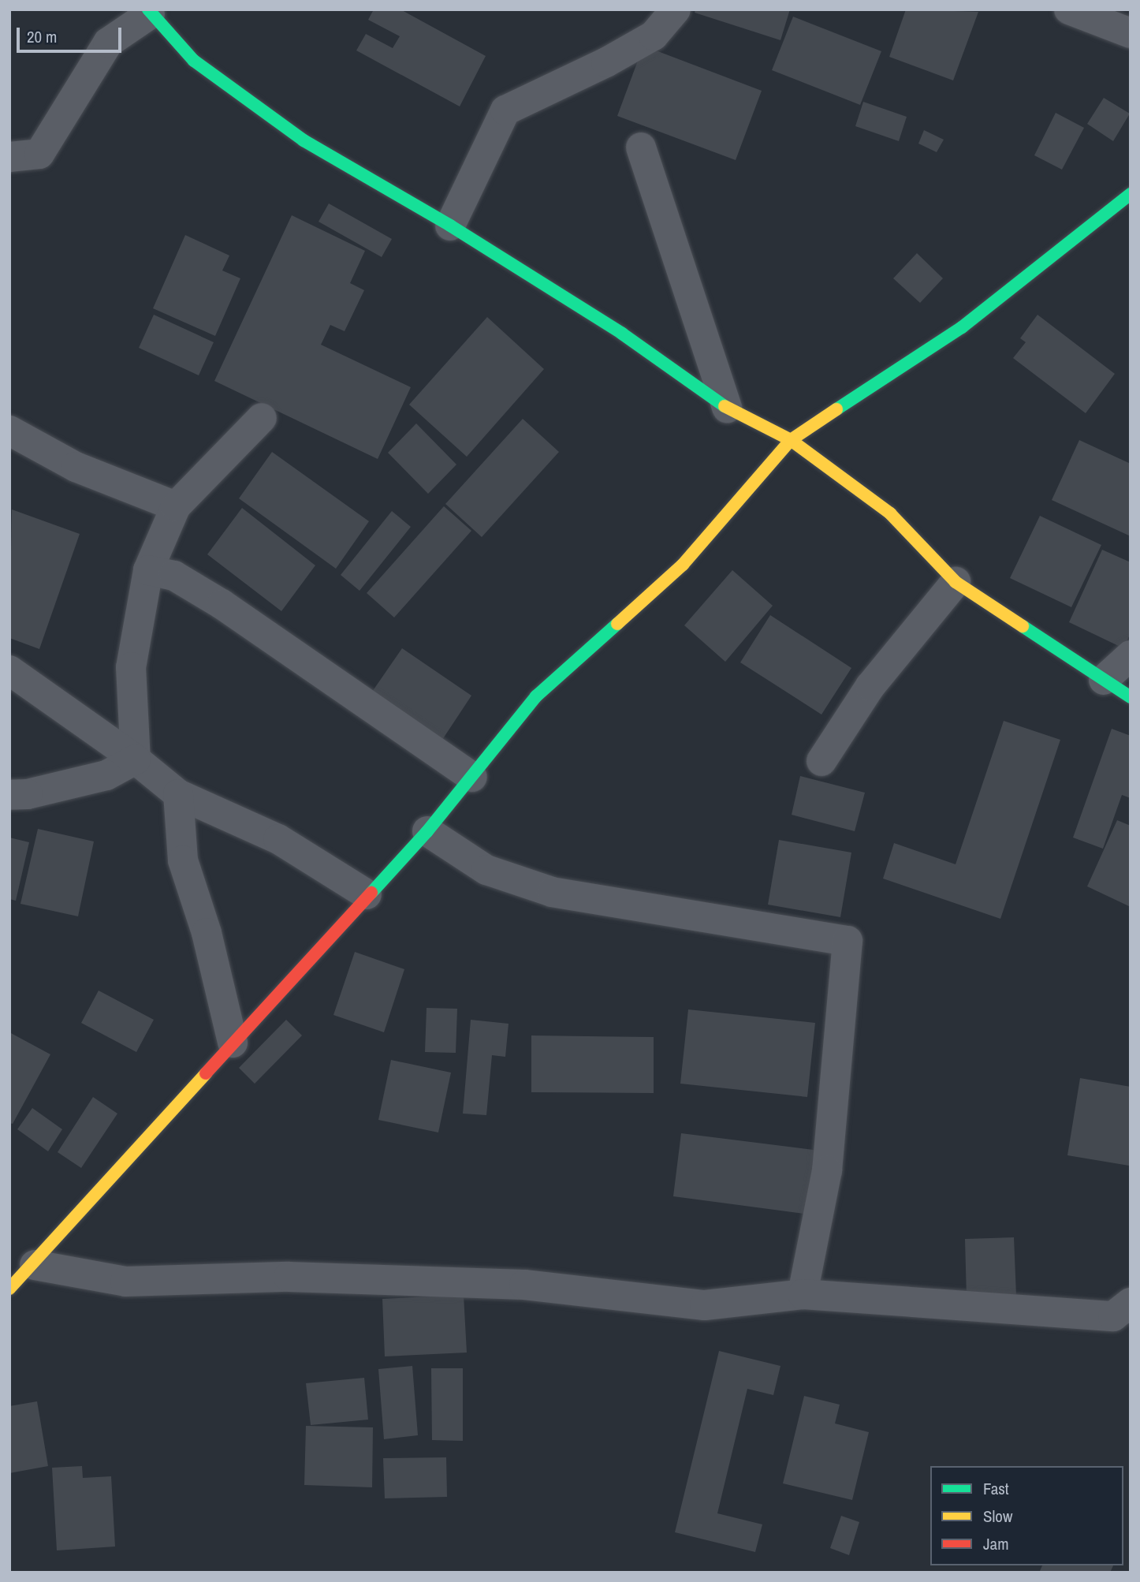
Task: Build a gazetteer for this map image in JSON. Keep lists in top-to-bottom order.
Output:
{
  "legend": ["Fast", "Slow", "Jam"],
  "scale_bar": "20 m"
}
